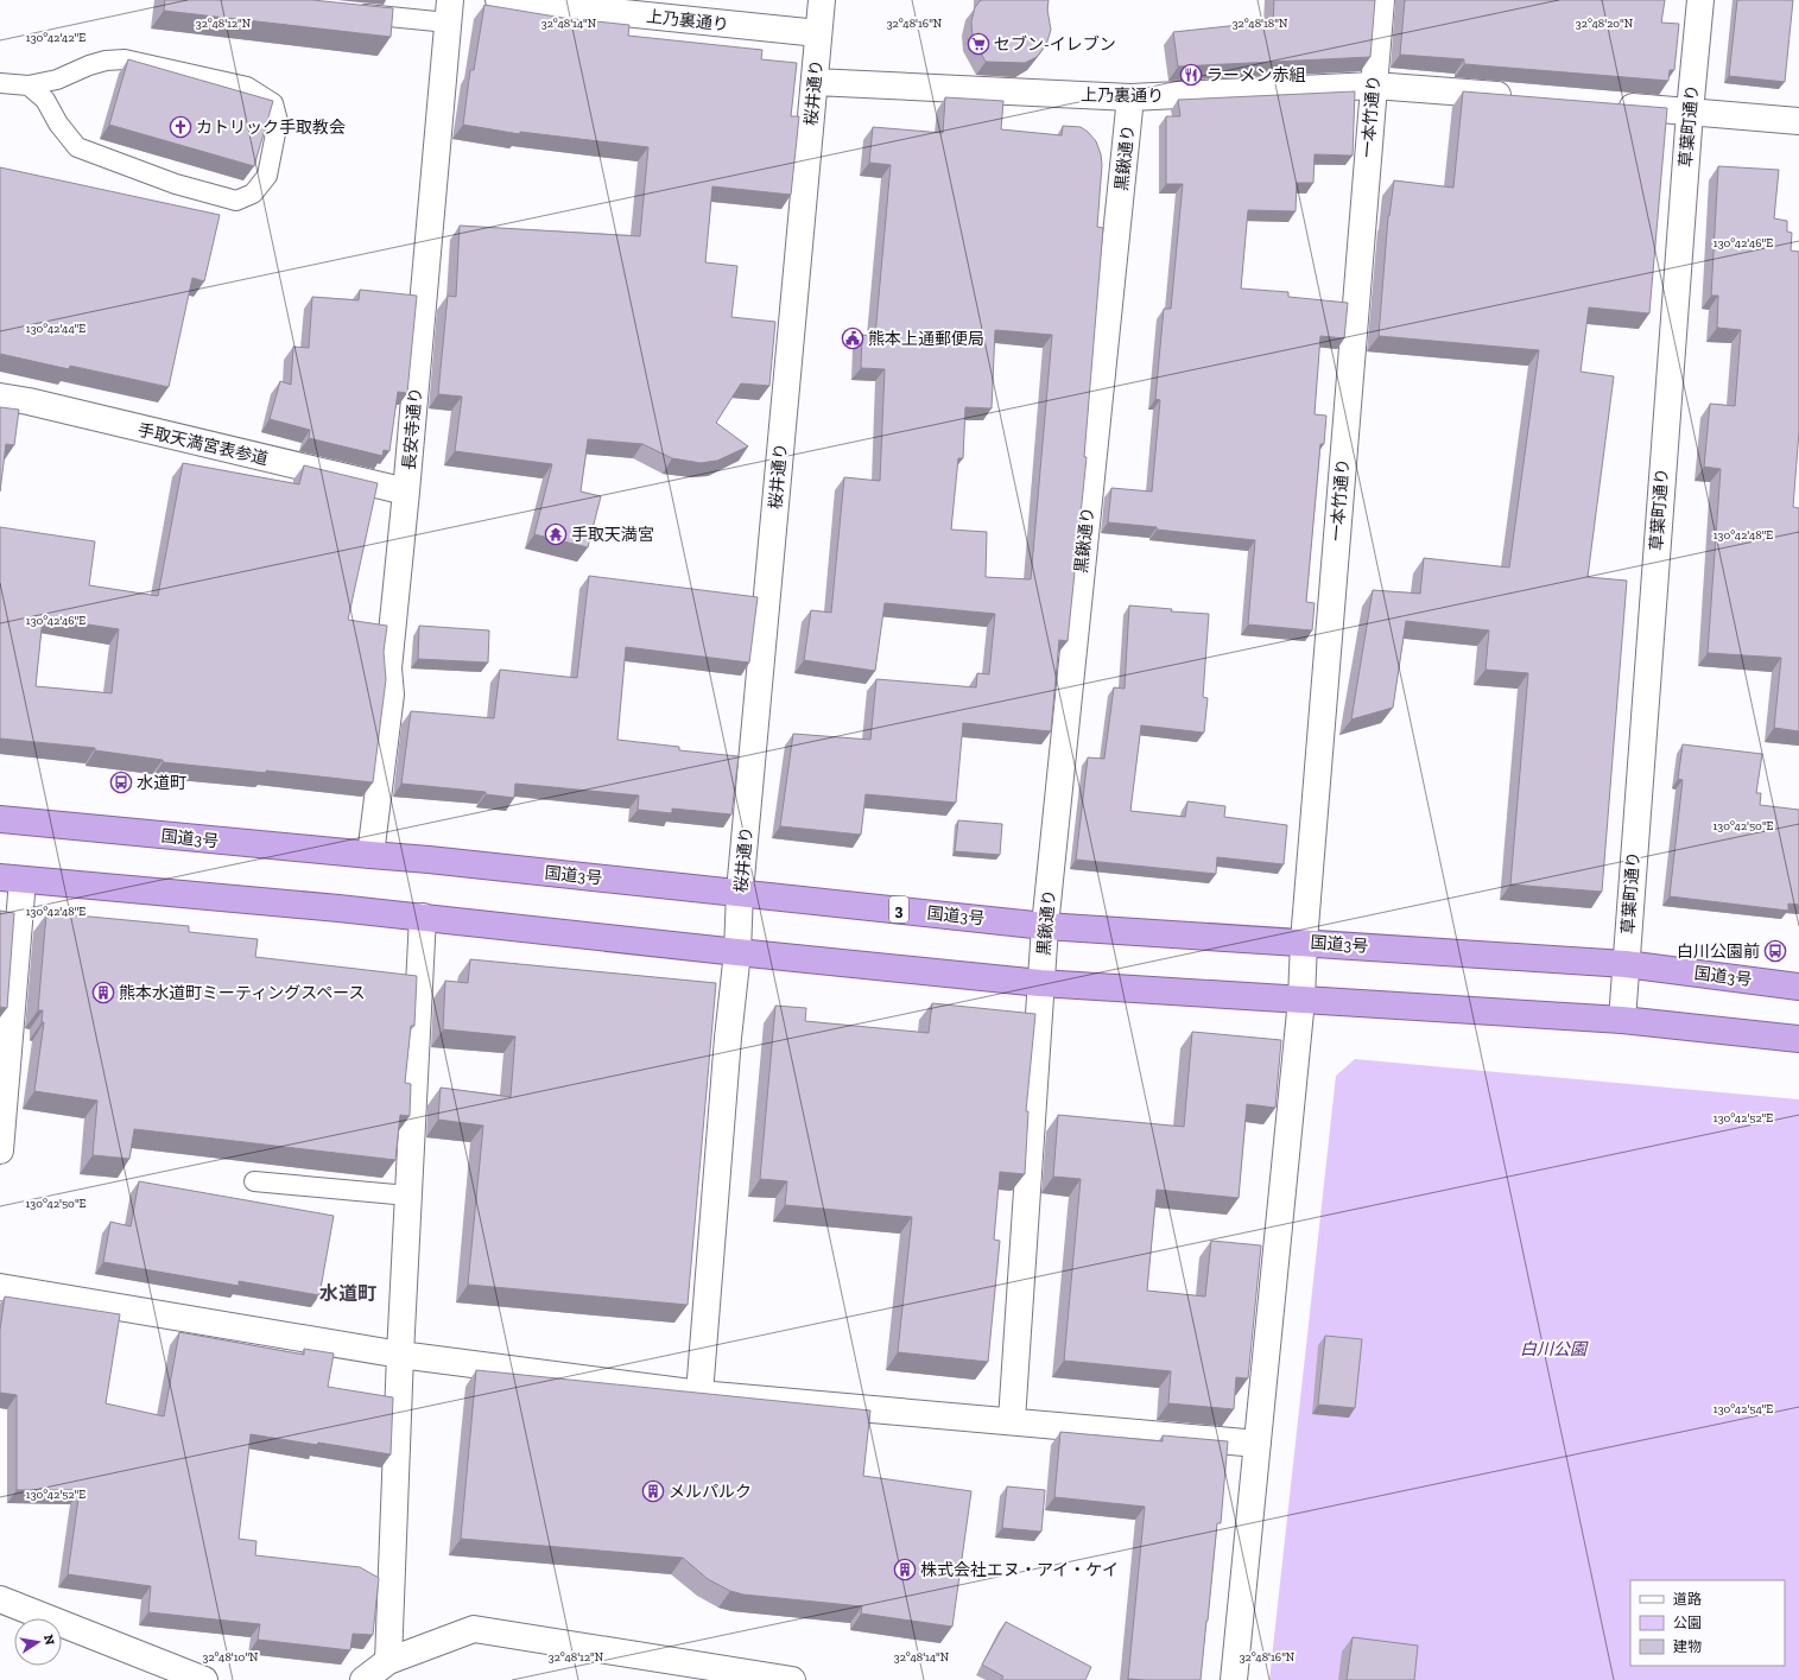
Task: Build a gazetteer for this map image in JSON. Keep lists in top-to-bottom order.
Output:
{
  "streets": {
    "highway": ["国道3号", "3"],
    "street": [
      "上乃裏通り",
      "桜井通り",
      "一本竹通り",
      "草葉町通り",
      "黒鍬通り",
      "長安寺通り",
      "手取天満宮表参道"
    ]
  },
  "crossings": [
    ["上乃裏通り", "桜井通り"],
    ["上乃裏通り", "一本竹通り"],
    ["上乃裏通り", "黒鍬通り"],
    ["桜井通り", "国道3号"],
    ["一本竹通り", "国道3号"],
    ["草葉町通り", "国道3号"],
    ["黒鍬通り", "国道3号"],
    ["長安寺通り", "手取天満宮表参道"],
    ["長安寺通り", "国道3号"]
  ],
  "districts": ["水道町"],
  "parks": ["白川公園"],
  "places": {
    "supermarket": ["セブン-イレブン"],
    "restaurant": ["ラーメン赤組"],
    "church": ["カトリック手取教会"],
    "public building": ["熊本上通郵便局"],
    "temple": ["手取天満宮"],
    "bus stop": ["水道町", "白川公園前"],
    "building": ["熊本水道町ミーティングスペース", "メルパルク", "株式会社エヌ・アイ・ケイ"]
  },
  "legend": ["道路", "公園", "建物"],
  "north": "right",
  "coordinates": [
    "32°48'12\"N",
    "32°48'14\"N",
    "32°48'16\"N",
    "32°48'18\"N",
    "32°48'20\"N",
    "130°42'42\"E",
    "130°42'46\"E",
    "130°42'44\"E",
    "130°42'48\"E",
    "130°42'50\"E",
    "130°42'52\"E",
    "130°42'54\"E",
    "32°48'10\"N"
  ]
}
